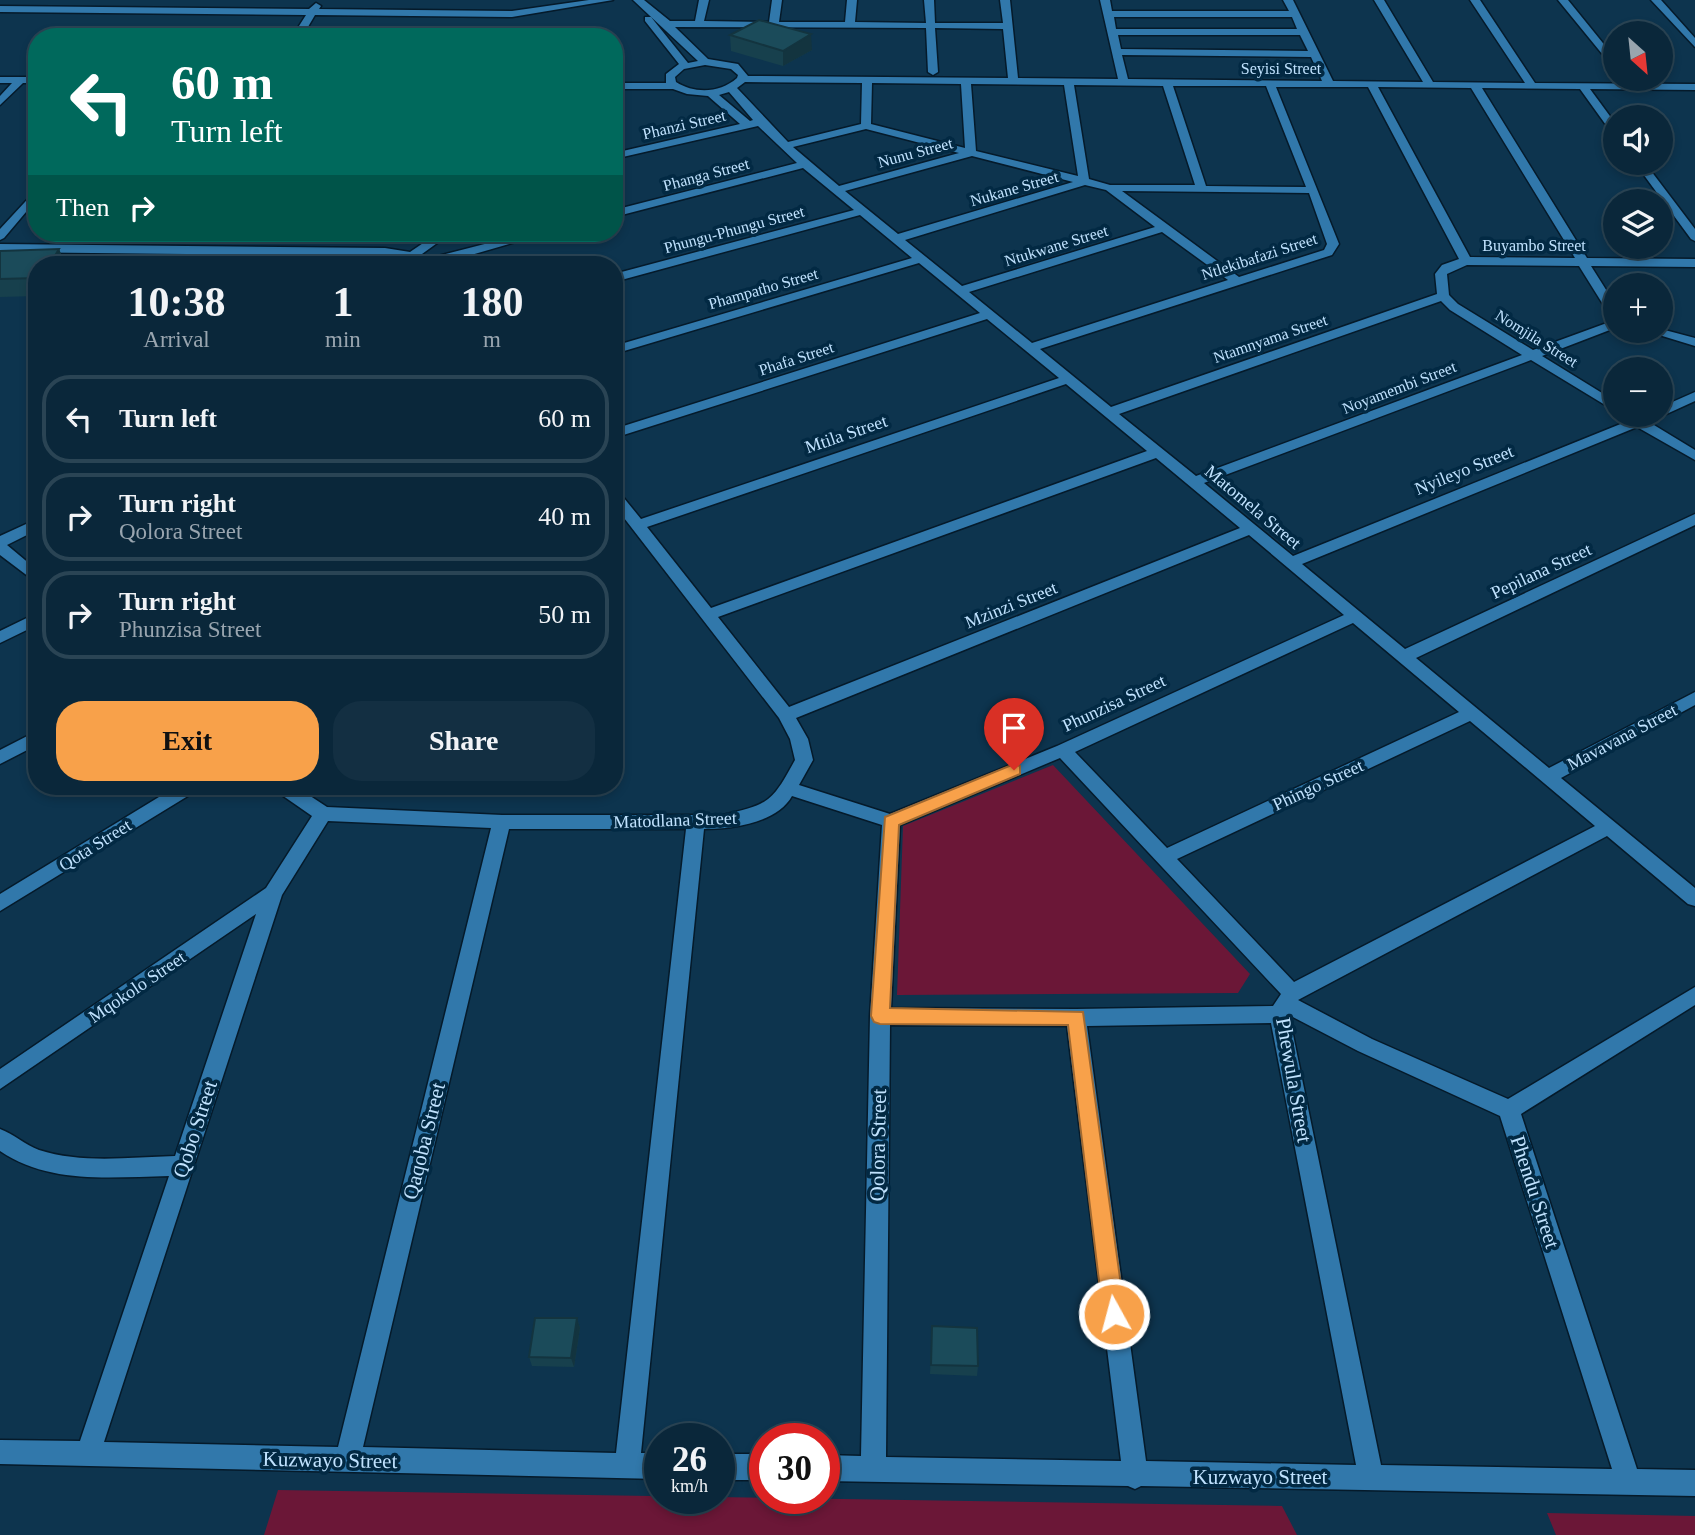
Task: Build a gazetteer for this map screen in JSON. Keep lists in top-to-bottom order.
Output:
{
  "streets": {
    "street": [
      "Seyisi Street",
      "Phanzi Street",
      "Nunu Street",
      "Phanga Street",
      "Nukane Street",
      "Phungu-Phungu Street",
      "Ntukwane Street",
      "Buyambo Street",
      "Ntlekibafazi Street",
      "Phampatho Street",
      "Ntamnyama Street",
      "Nomjila Street",
      "Phafa Street",
      "Noyamembi Street",
      "Mtila Street",
      "Nyileyo Street",
      "Matomela Street",
      "Pepilana Street",
      "Mzinzi Street",
      "Phunzisa Street",
      "Mavavana Street",
      "Phingo Street",
      "Matodlana Street",
      "Qota Street",
      "Mqokolo Street",
      "Phewula Street",
      "Qobo Street",
      "Qaqoba Street",
      "Qolora Street",
      "Phendu Street",
      "Kuzwayo Street"
    ]
  },
  "crossings": [
    ["Seyisi Street", "Nunu Street"],
    ["Seyisi Street", "Nukane Street"],
    ["Seyisi Street", "Ntlekibafazi Street"],
    ["Phanzi Street", "Matomela Street"],
    ["Nunu Street", "Matomela Street"],
    ["Phanga Street", "Matomela Street"],
    ["Nukane Street", "Matomela Street"],
    ["Phungu-Phungu Street", "Matomela Street"],
    ["Ntukwane Street", "Matomela Street"],
    ["Buyambo Street", "Ntamnyama Street"],
    ["Buyambo Street", "Nomjila Street"],
    ["Ntlekibafazi Street", "Matomela Street"],
    ["Phampatho Street", "Matomela Street"],
    ["Ntamnyama Street", "Nomjila Street"],
    ["Ntamnyama Street", "Matomela Street"],
    ["Nomjila Street", "Noyamembi Street"],
    ["Phafa Street", "Matomela Street"],
    ["Noyamembi Street", "Matomela Street"],
    ["Mtila Street", "Matomela Street"],
    ["Mtila Street", "Matodlana Street"],
    ["Nyileyo Street", "Matomela Street"],
    ["Matomela Street", "Pepilana Street"],
    ["Matomela Street", "Mzinzi Street"],
    ["Matomela Street", "Phunzisa Street"],
    ["Matomela Street", "Mavavana Street"],
    ["Matomela Street", "Phingo Street"],
    ["Matomela Street", "Phewula Street"],
    ["Mzinzi Street", "Matodlana Street"],
    ["Phunzisa Street", "Qolora Street"],
    ["Matodlana Street", "Qobo Street"],
    ["Matodlana Street", "Qaqoba Street"],
    ["Mqokolo Street", "Qobo Street"],
    ["Phewula Street", "Kuzwayo Street"],
    ["Qobo Street", "Kuzwayo Street"],
    ["Qaqoba Street", "Kuzwayo Street"],
    ["Qolora Street", "Kuzwayo Street"],
    ["Phendu Street", "Kuzwayo Street"]
  ],
  "north": "bottom right",
  "page": {
    "map_buttons": ["+", "−"],
    "turn": ["60 m", "Turn left"],
    "then": "Then",
    "eta": [
      "10:38",
      "Arrival",
      "1",
      "min",
      "180",
      "m"
    ],
    "list": [
      {
        "name": "Turn left",
        "value": "60 m"
      },
      {
        "name": "Turn right",
        "note": "Qolora Street",
        "value": "40 m"
      },
      {
        "name": "Turn right",
        "note": "Phunzisa Street",
        "value": "50 m"
      }
    ],
    "buttons": ["Exit", "Share"],
    "speed": "26 km/h",
    "limit": "30"
  }
}
